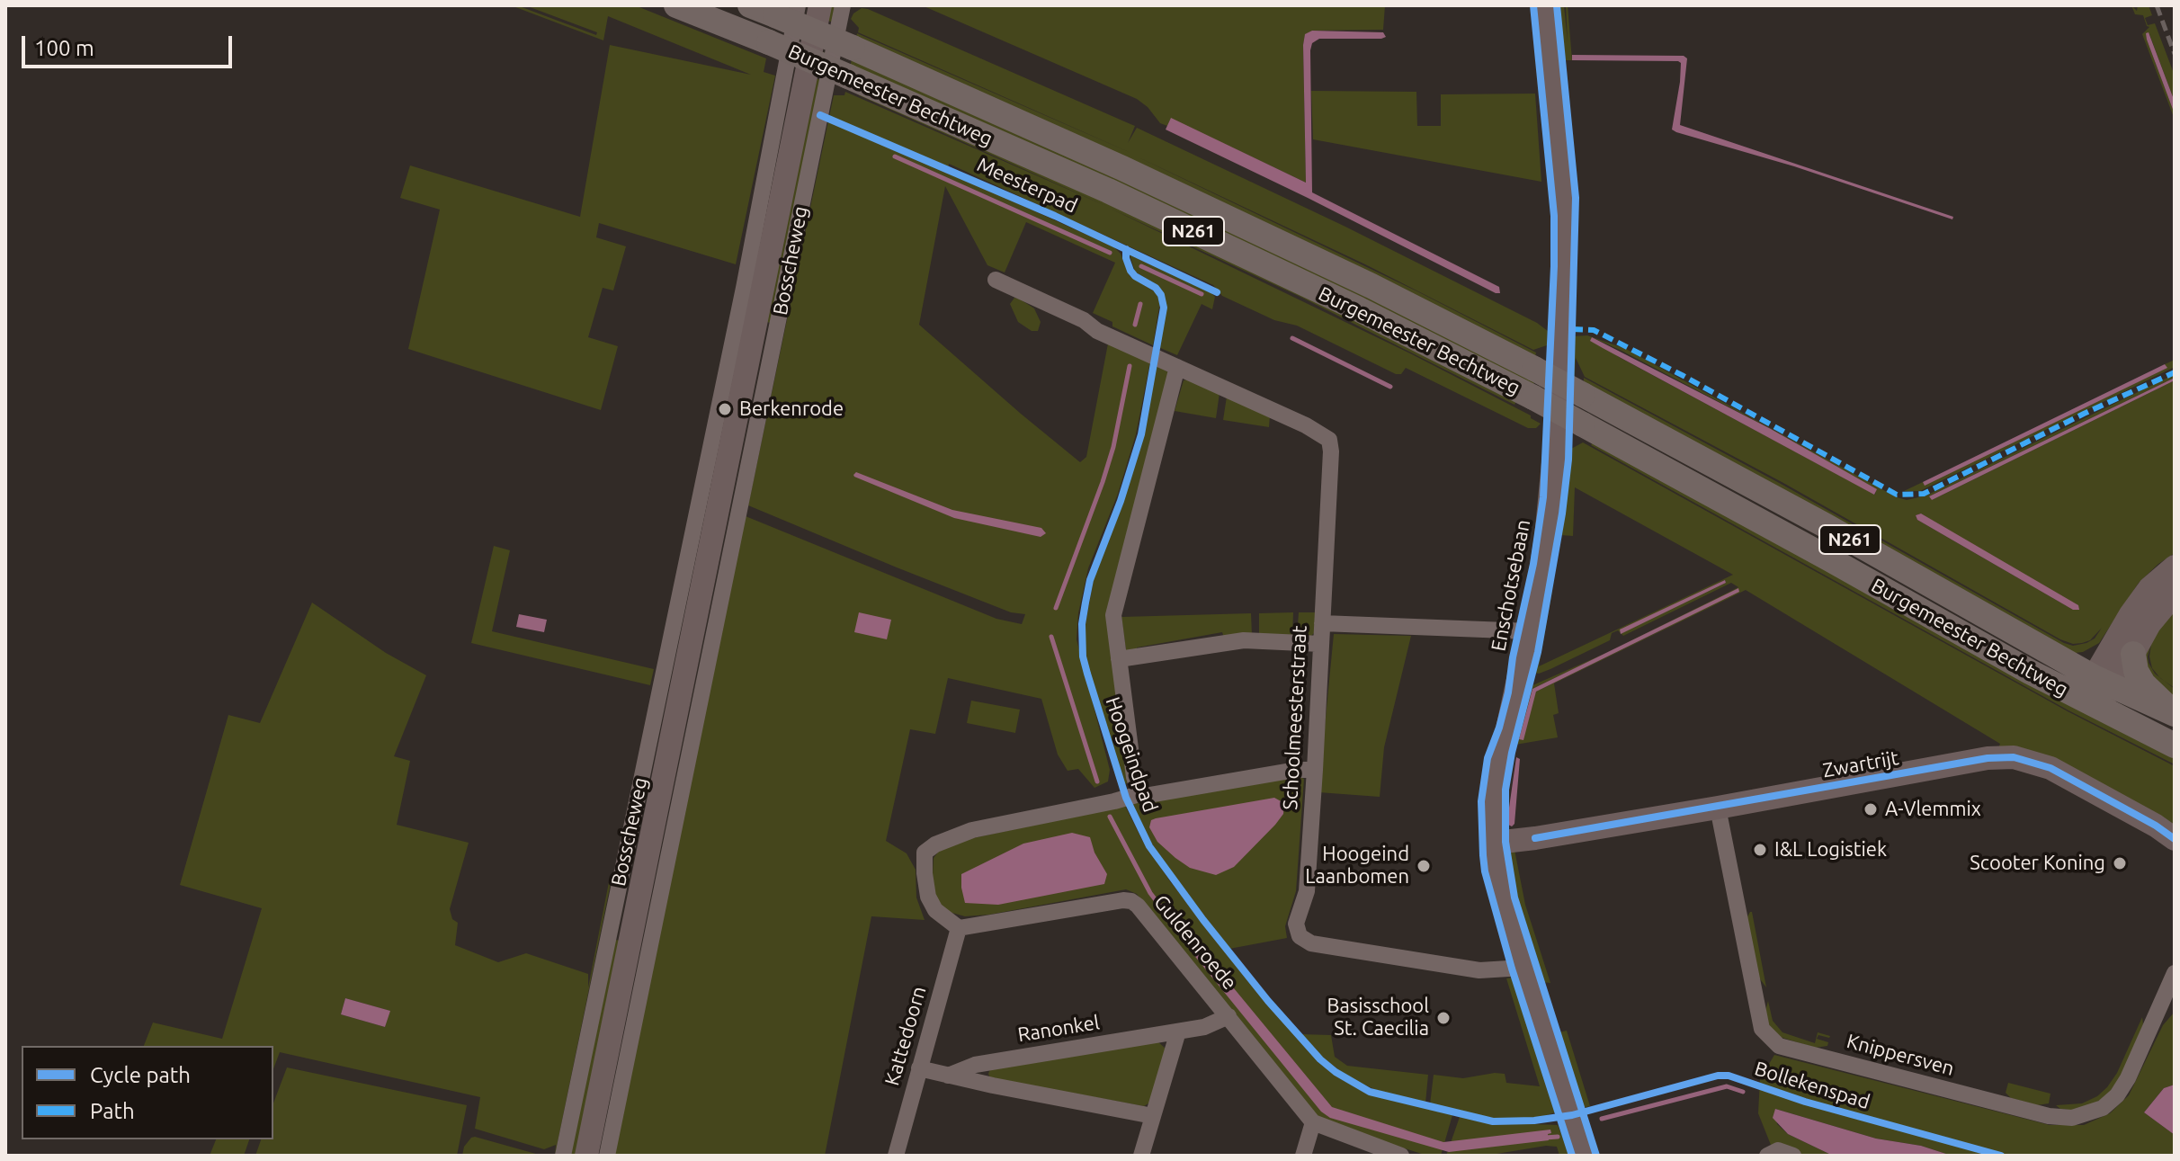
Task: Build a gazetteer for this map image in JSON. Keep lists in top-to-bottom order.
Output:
{
  "streets": {
    "main road": ["Burgemeester Bechtweg", "N261"],
    "street": [
      "Bosscheweg",
      "Enschotsebaan",
      "Schoolmeesterstraat",
      "Zwartrijt",
      "Guldenroede",
      "Ranonkel",
      "Kattedoorn",
      "Knippersven"
    ],
    "cycle path": ["Meesterpad", "Hoogeindpad"]
  },
  "crossings": [
    ["Burgemeester Bechtweg", "Bosscheweg"],
    ["Enschotsebaan", "Schoolmeesterstraat"],
    ["Enschotsebaan", "Zwartrijt"],
    ["Zwartrijt", "Knippersven"],
    ["Guldenroede", "Ranonkel"],
    ["Guldenroede", "Kattedoorn"]
  ],
  "places": [
    "Berkenrode",
    "A-Vlemmix",
    "I&L Logistiek",
    "Scooter Koning",
    "Hoogeind Laanbomen",
    "Basisschool St. Caecilia"
  ],
  "legend": ["Cycle path", "Path"],
  "scale_bar": "100 m"
}
